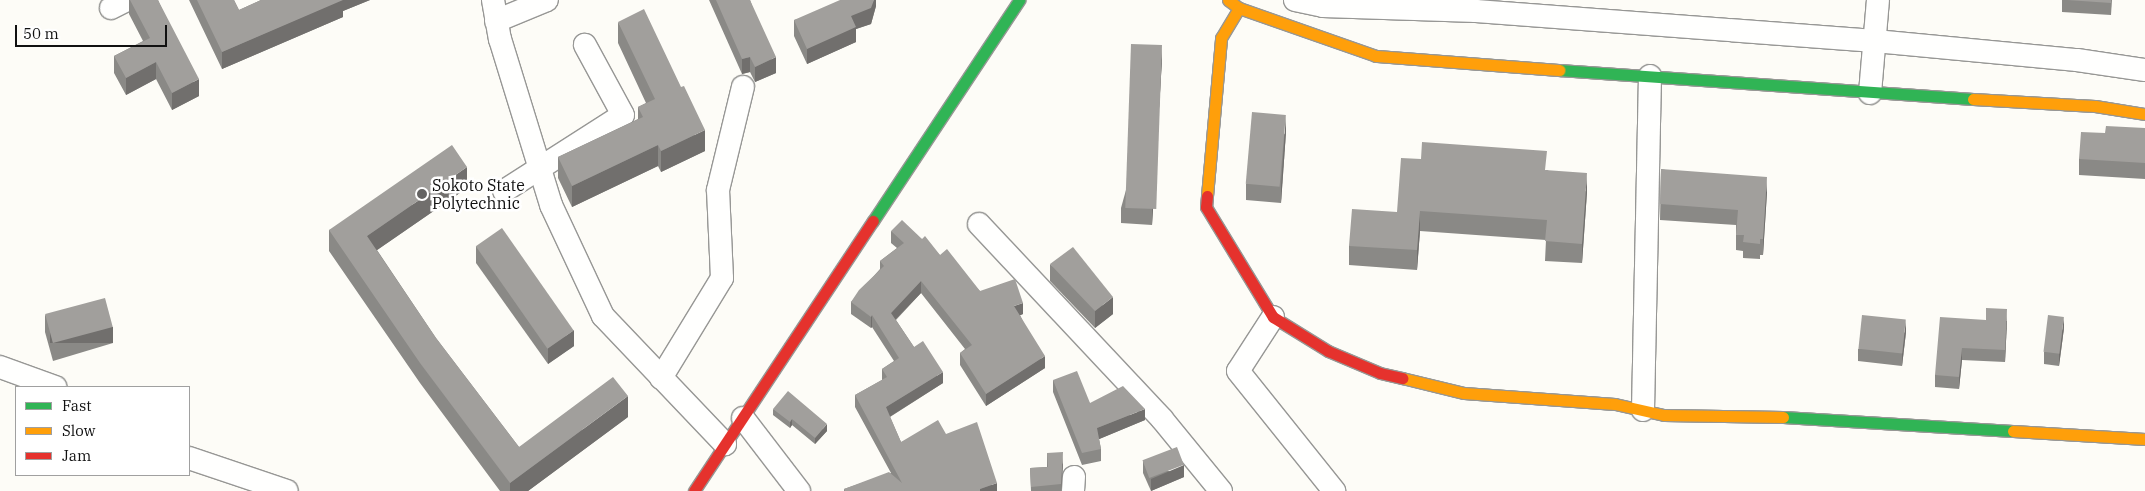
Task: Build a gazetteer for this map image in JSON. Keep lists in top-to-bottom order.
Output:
{
  "places": ["Sokoto State Polytechnic"],
  "legend": ["Fast", "Slow", "Jam"],
  "scale_bar": "50 m"
}
